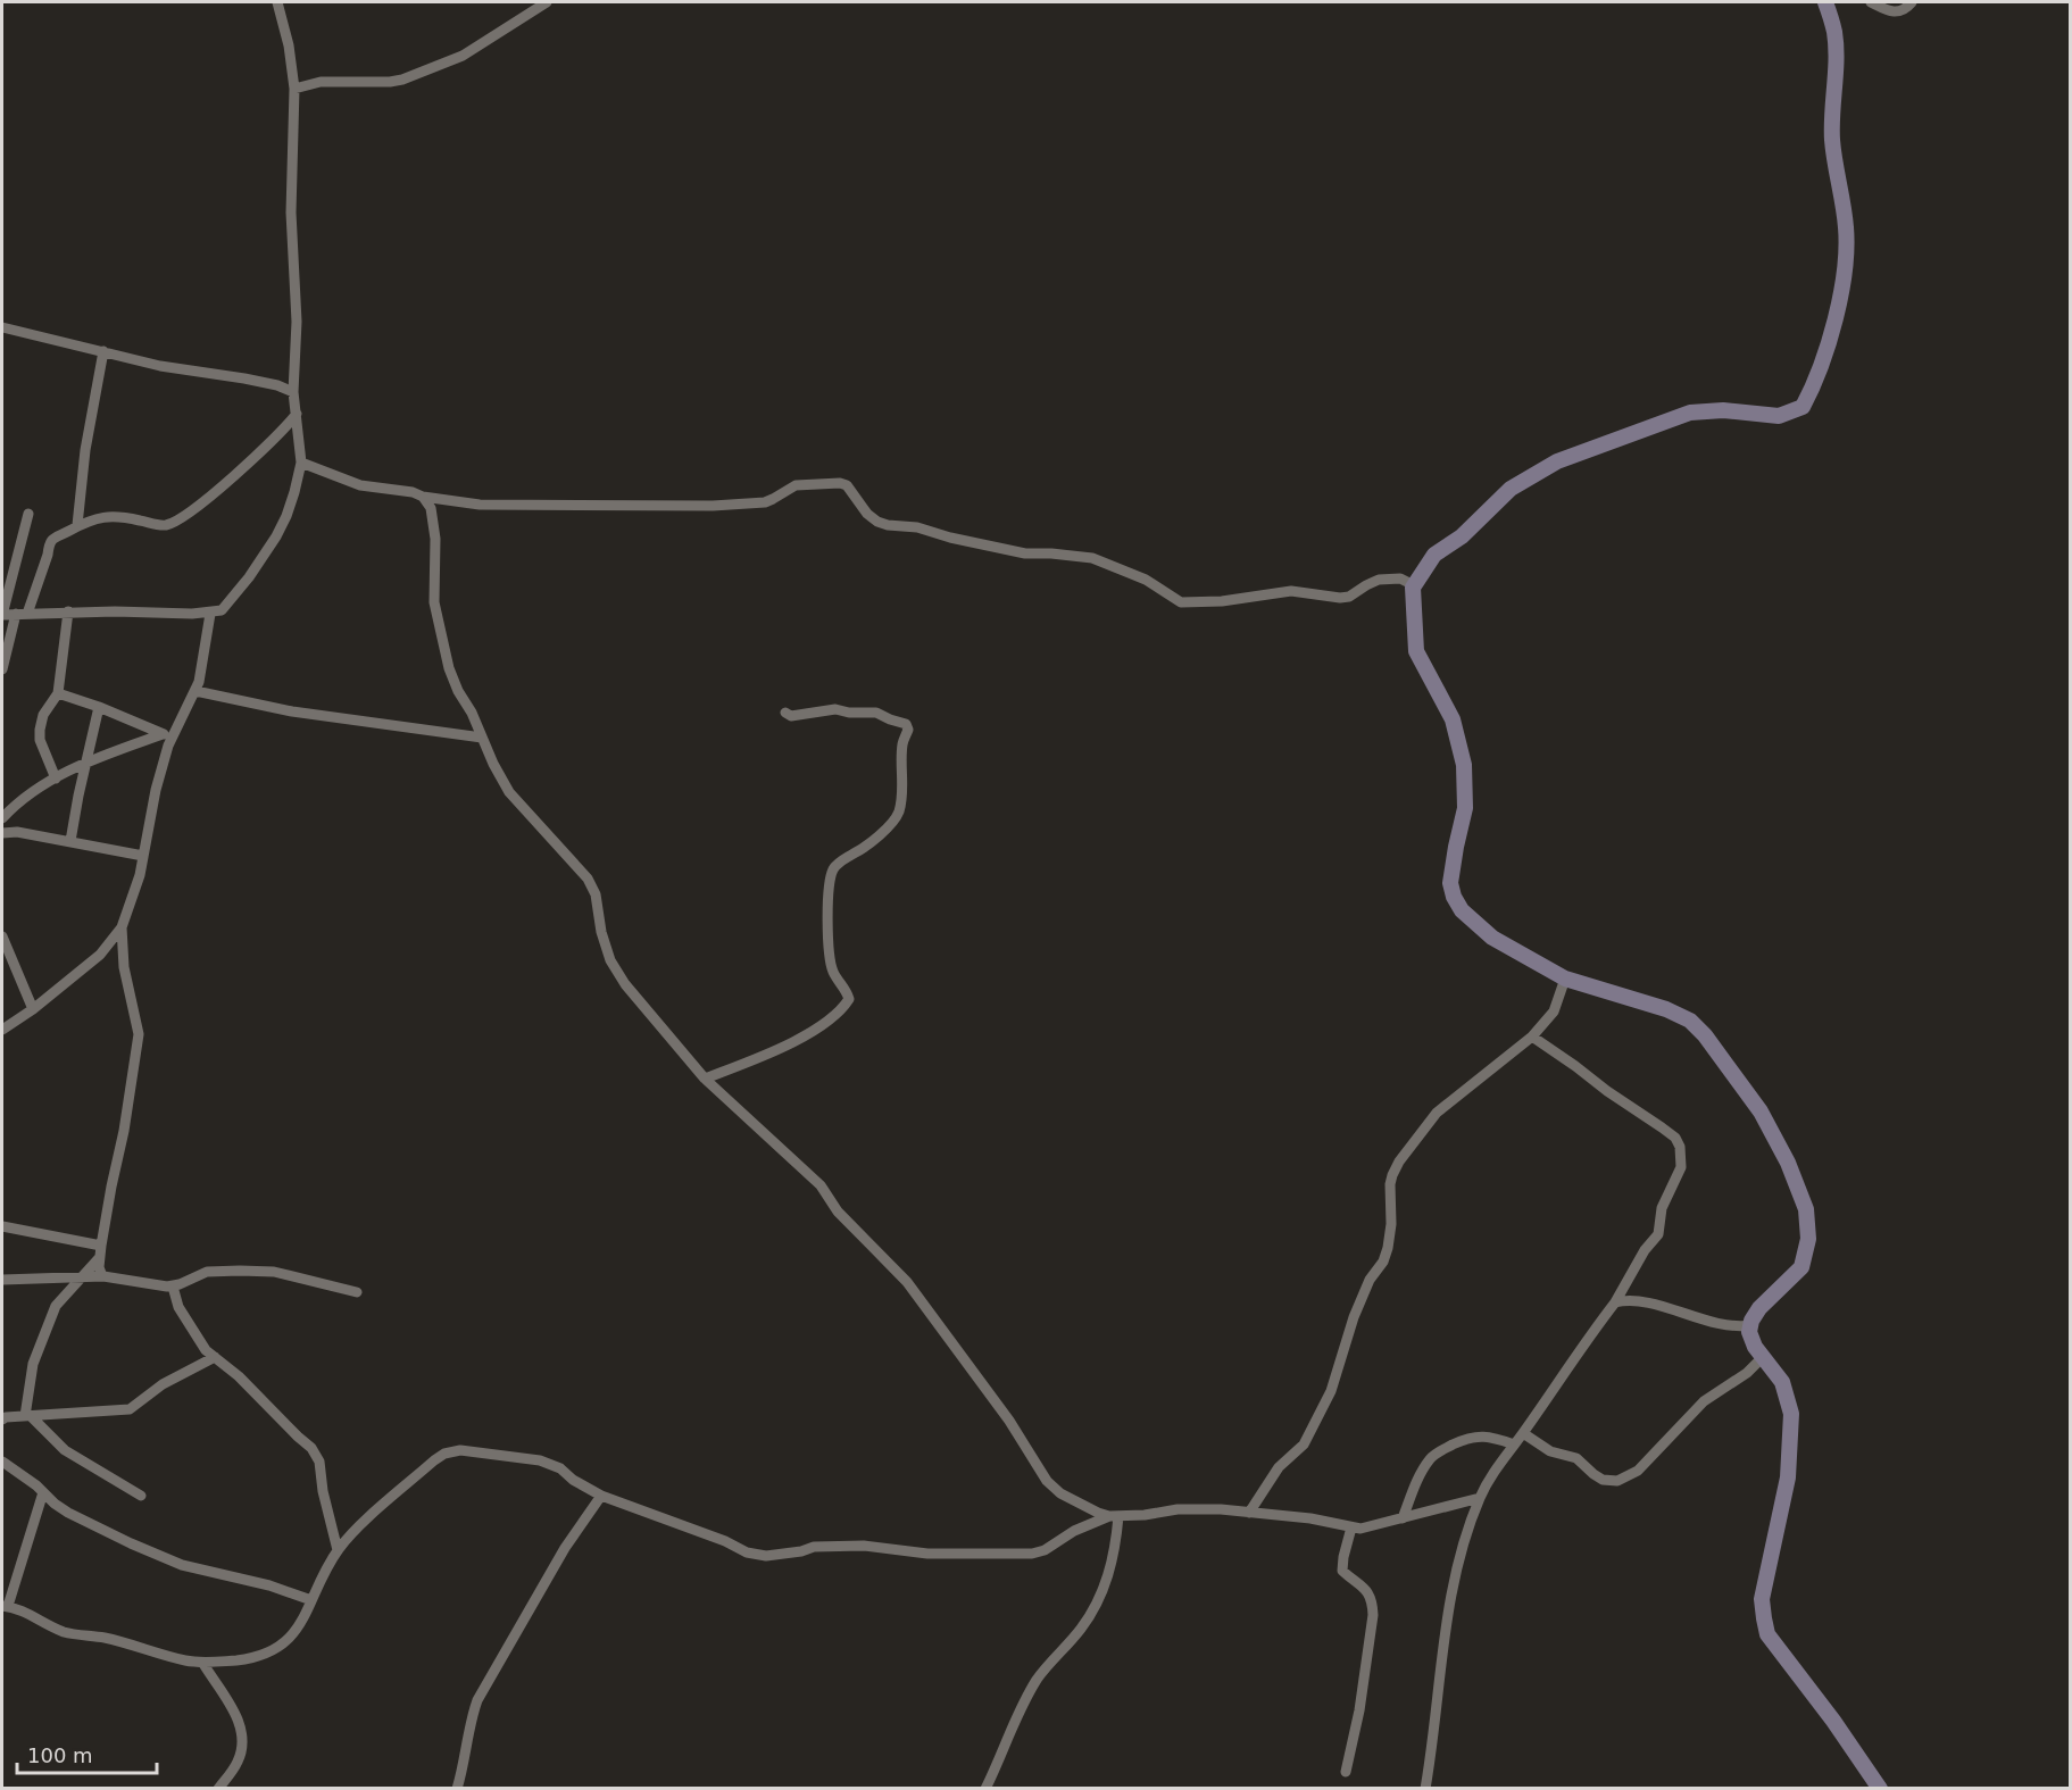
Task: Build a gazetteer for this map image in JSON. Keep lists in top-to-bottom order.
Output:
{
  "scale_bar": "100 m"
}
